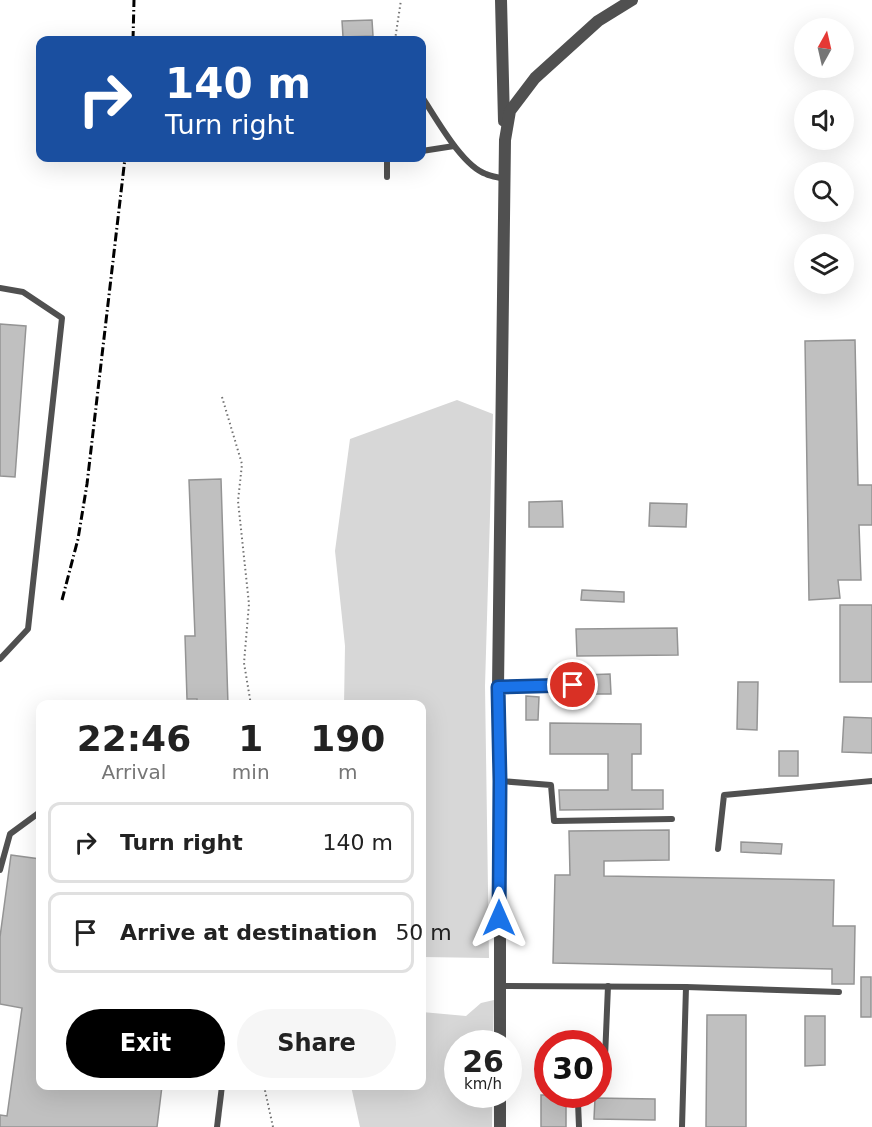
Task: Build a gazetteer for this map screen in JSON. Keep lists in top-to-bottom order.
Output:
{
  "north": "top",
  "page": {
    "turn": ["140 m", "Turn right"],
    "eta": [
      "22:46",
      "Arrival",
      "1",
      "min",
      "190",
      "m"
    ],
    "list": [
      {
        "name": "Turn right",
        "value": "140 m"
      },
      {
        "name": "Arrive at destination",
        "value": "50 m"
      }
    ],
    "buttons": ["Exit", "Share"],
    "speed": "26 km/h",
    "limit": "30"
  }
}
